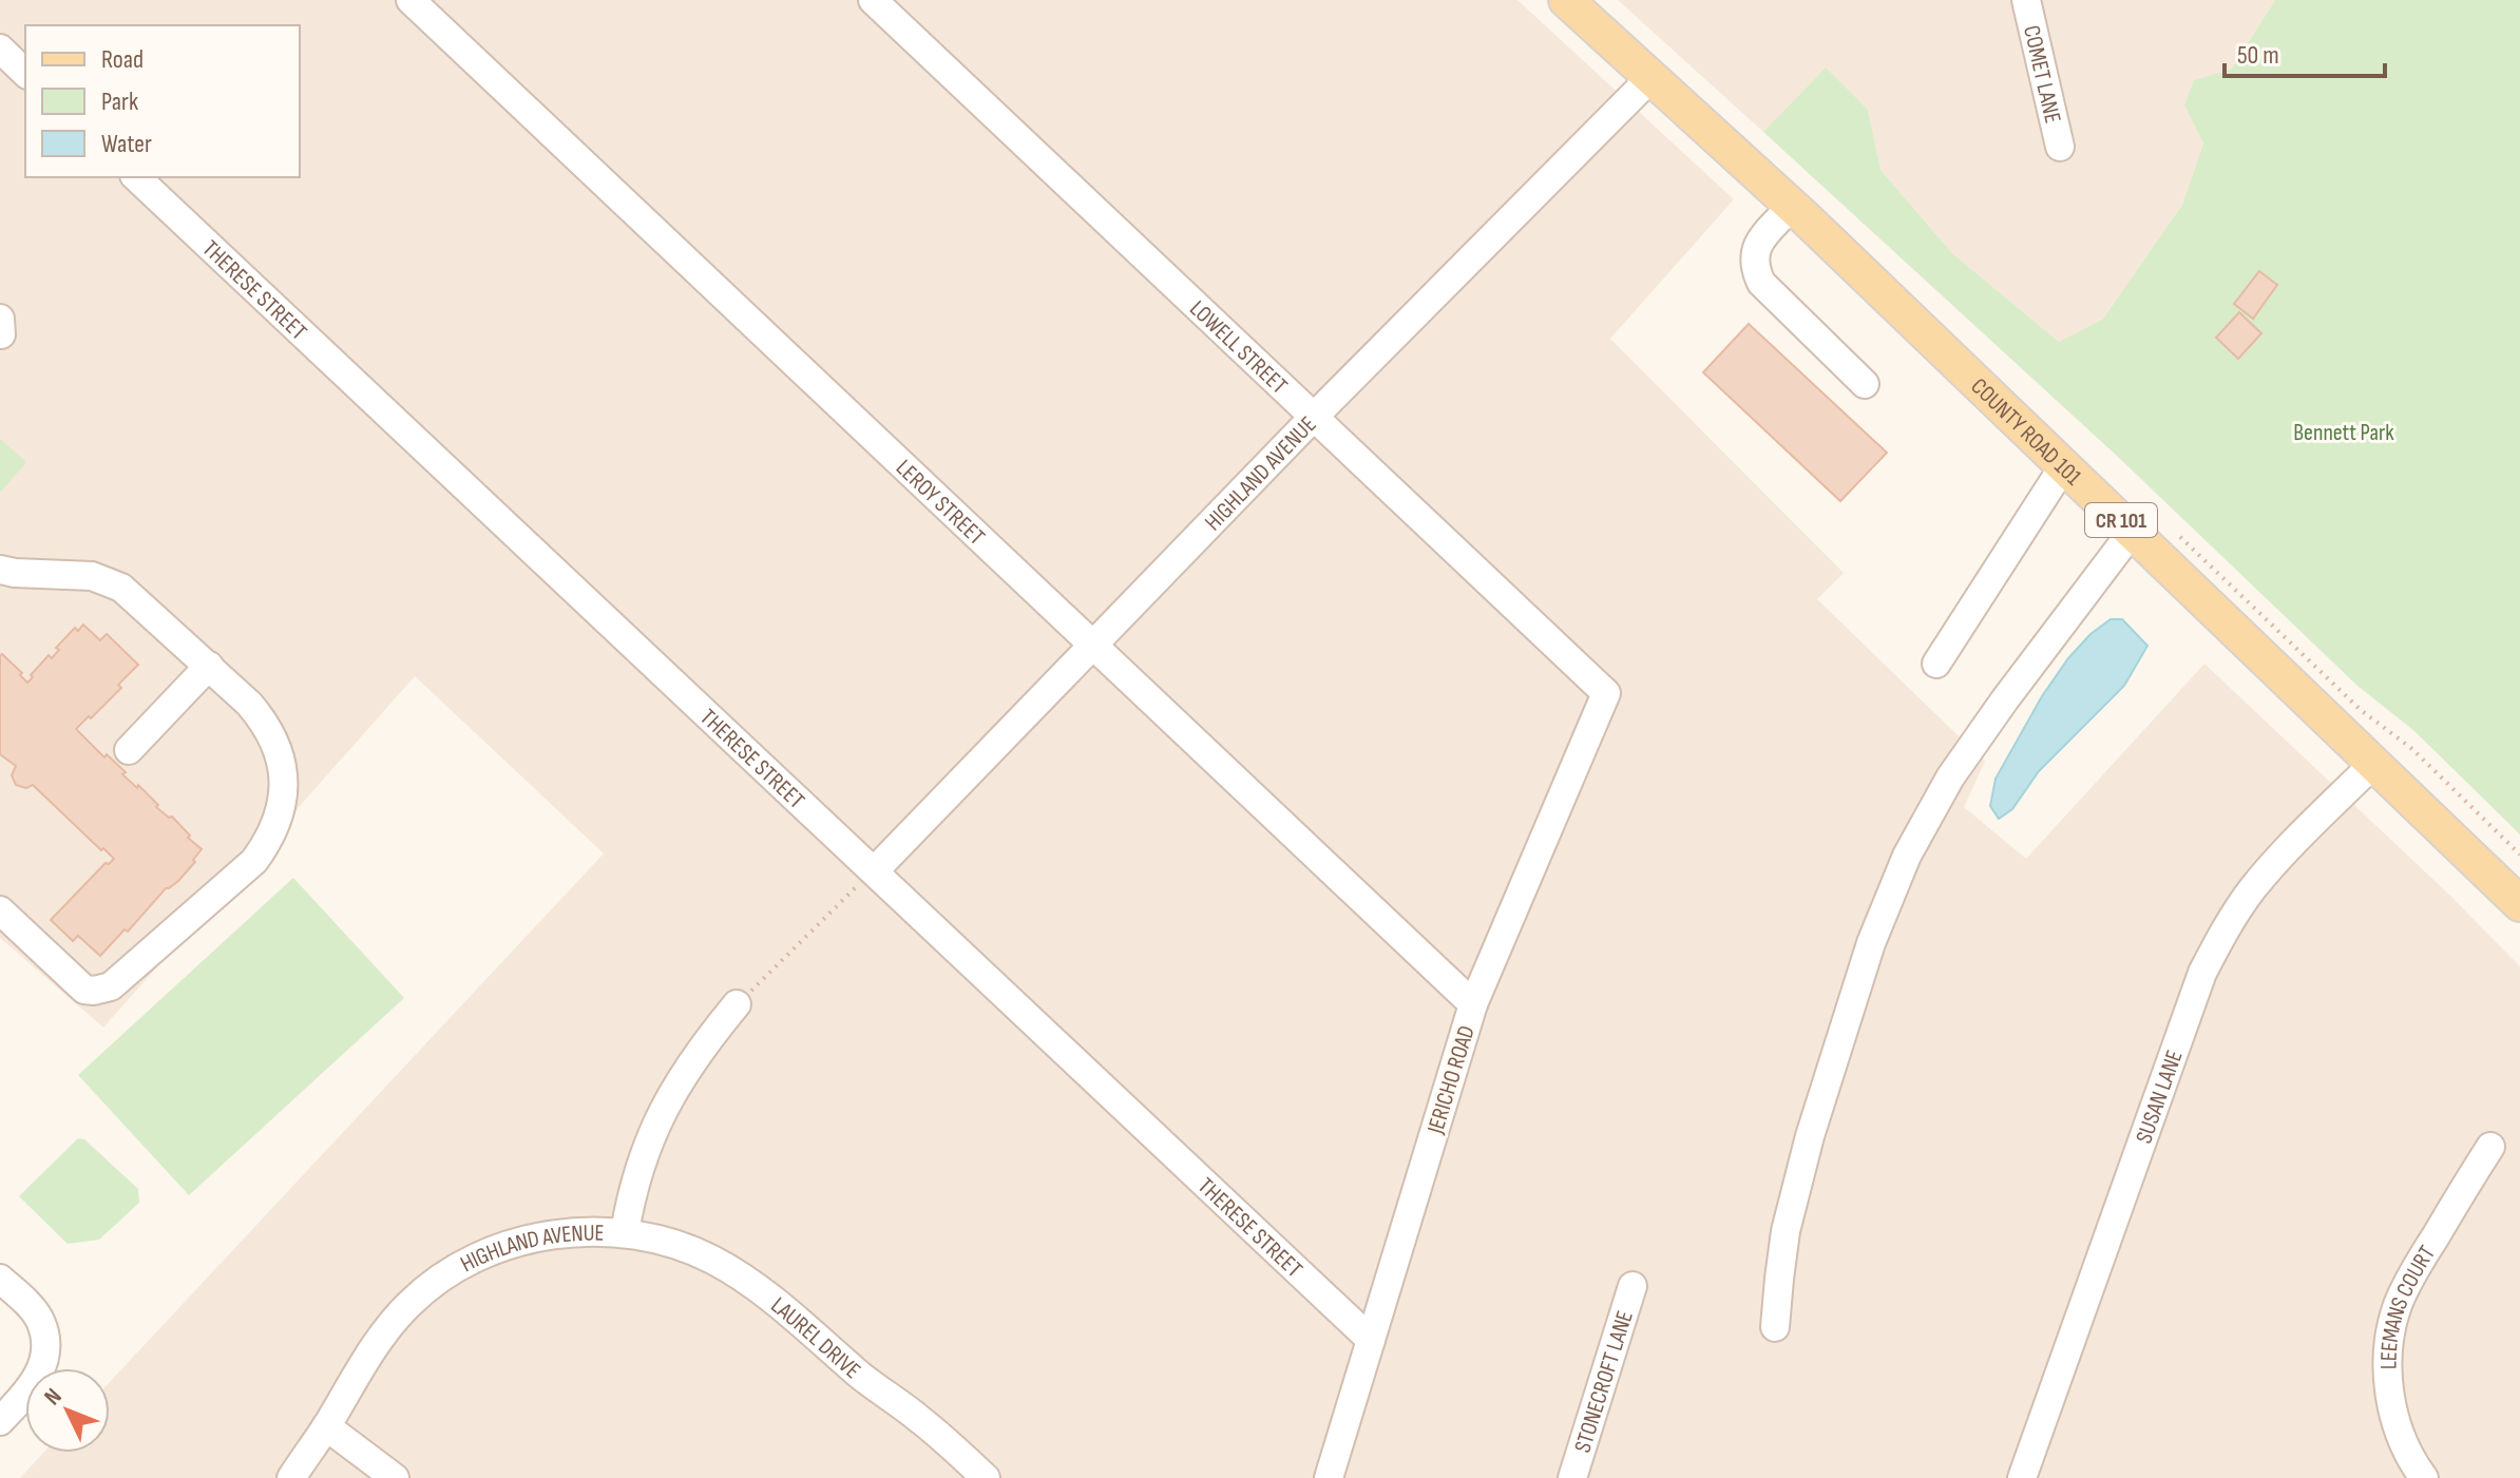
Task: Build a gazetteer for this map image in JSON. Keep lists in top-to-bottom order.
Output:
{
  "streets": {
    "main road": ["COUNTY ROAD 101", "CR 101"],
    "street": [
      "COMET LANE",
      "THERESE STREET",
      "LOWELL STREET",
      "HIGHLAND AVENUE",
      "LEROY STREET",
      "JERICHO ROAD",
      "SUSAN LANE",
      "LEEMANS COURT",
      "LAUREL DRIVE",
      "STONECROFT LANE"
    ]
  },
  "crossings": [
    ["THERESE STREET", "HIGHLAND AVENUE"],
    ["THERESE STREET", "JERICHO ROAD"],
    ["LOWELL STREET", "HIGHLAND AVENUE"],
    ["LOWELL STREET", "JERICHO ROAD"],
    ["COUNTY ROAD 101", "HIGHLAND AVENUE"],
    ["COUNTY ROAD 101", "SUSAN LANE"],
    ["HIGHLAND AVENUE", "LEROY STREET"],
    ["HIGHLAND AVENUE", "LAUREL DRIVE"],
    ["LEROY STREET", "JERICHO ROAD"]
  ],
  "parks": ["Bennett Park"],
  "legend": ["Road", "Park", "Water"],
  "scale_bar": "50 m",
  "north": "top left"
}
